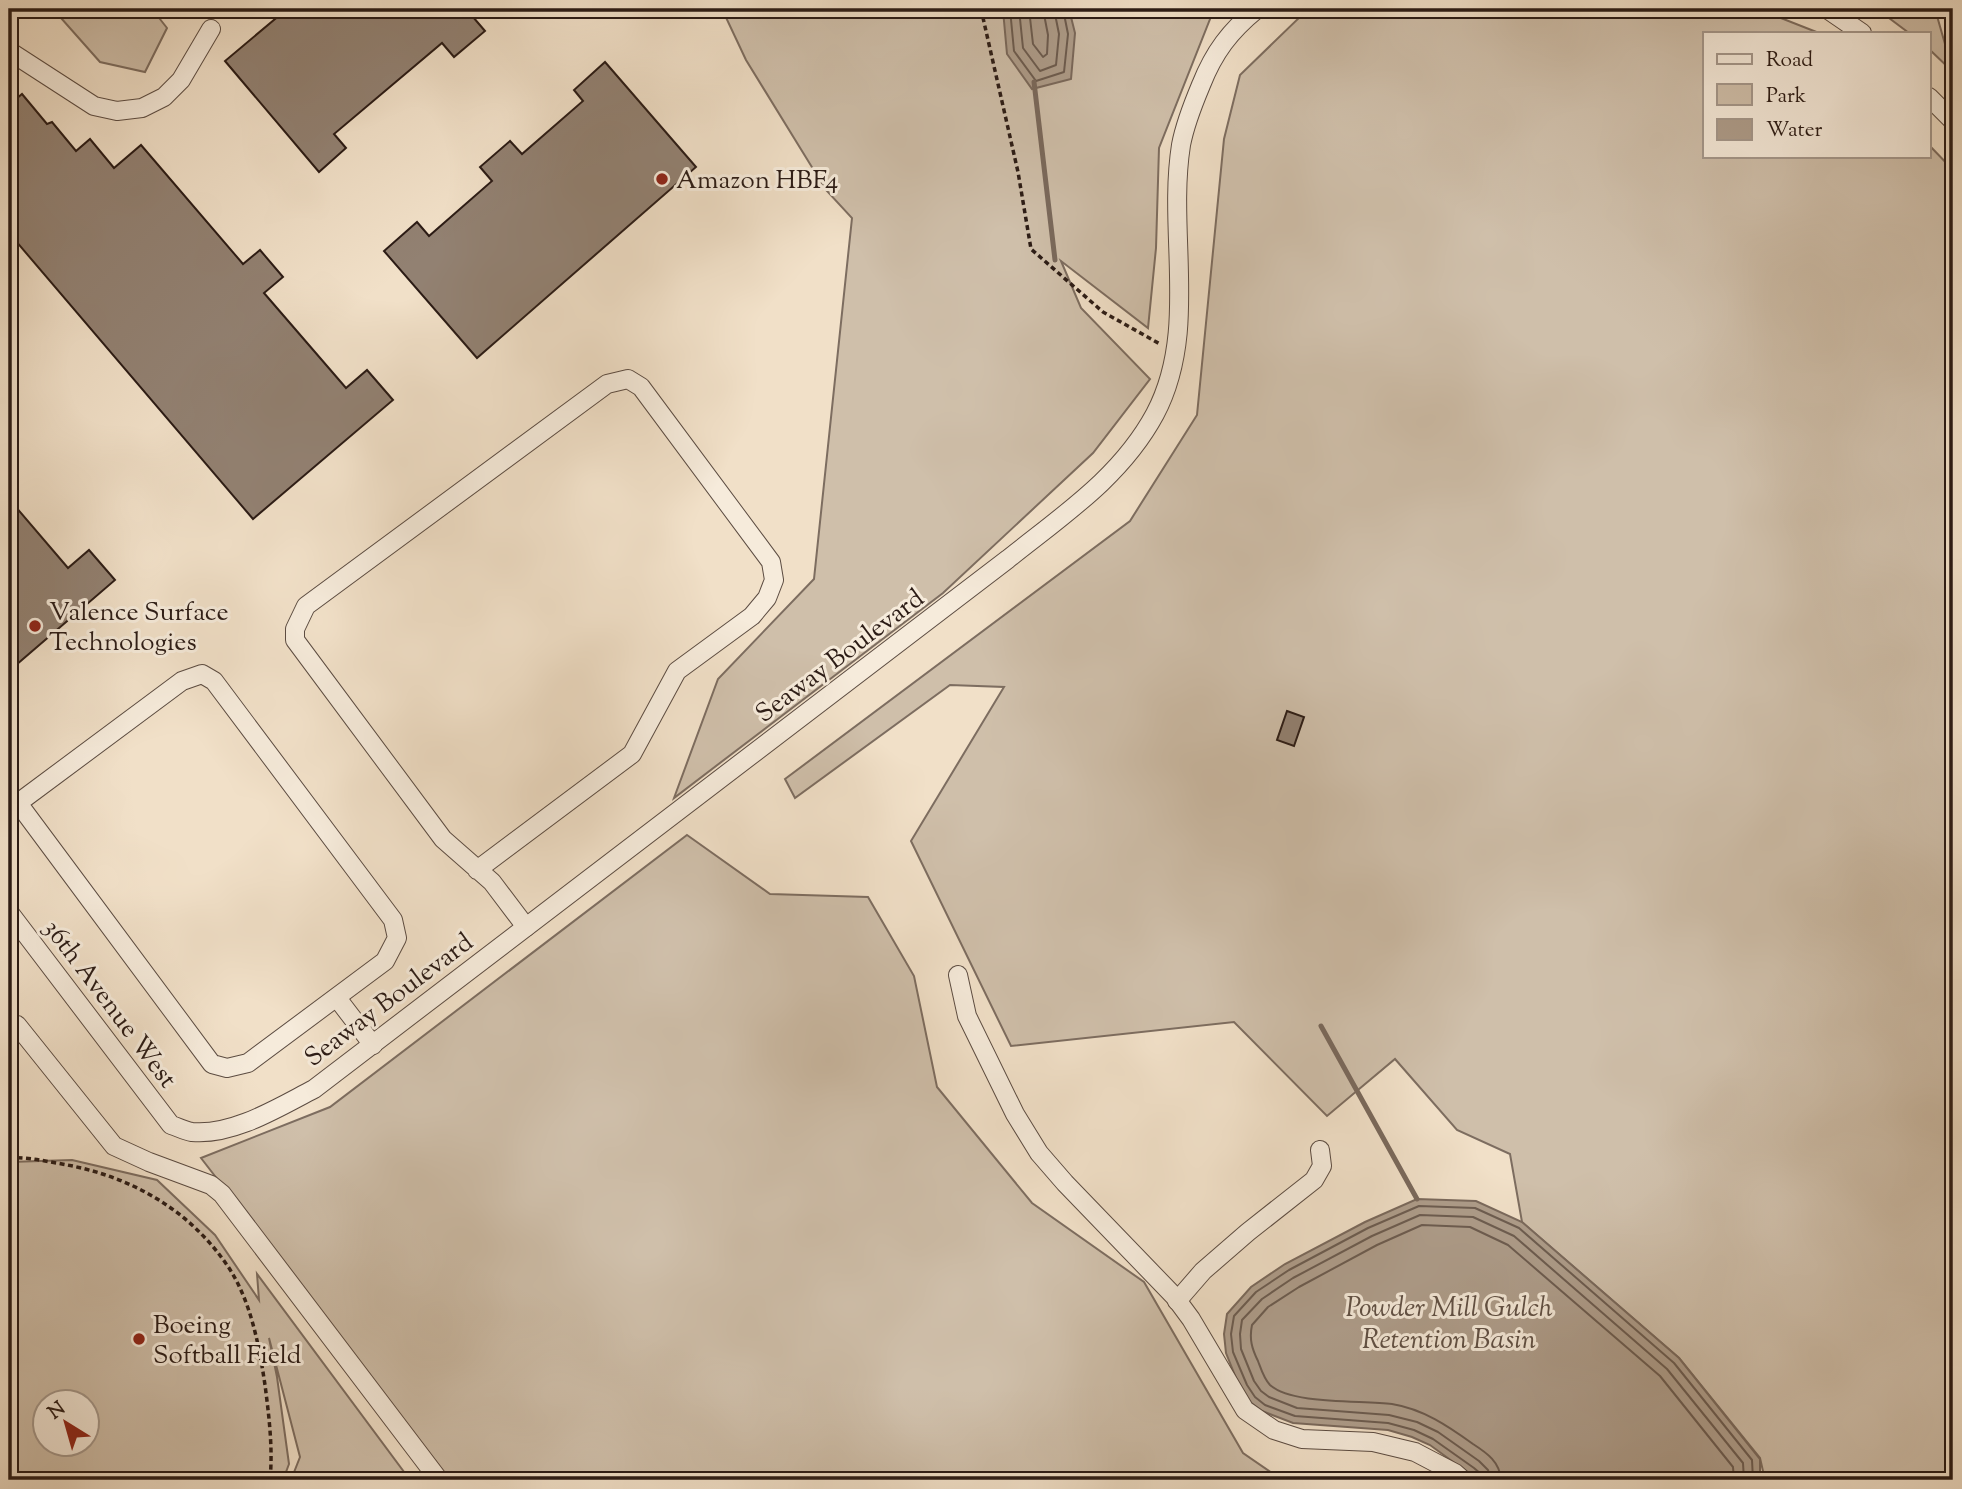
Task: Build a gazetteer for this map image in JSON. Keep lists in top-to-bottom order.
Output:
{
  "streets": {
    "street": ["Seaway Boulevard", "36th Avenue West"]
  },
  "crossings": [
    ["Seaway Boulevard", "36th Avenue West"]
  ],
  "water": ["Powder Mill Gulch Retention Basin"],
  "places": ["Amazon HBF4", "Valence Surface Technologies", "Boeing Softball Field"],
  "legend": ["Road", "Park", "Water"],
  "north": "top left"
}
